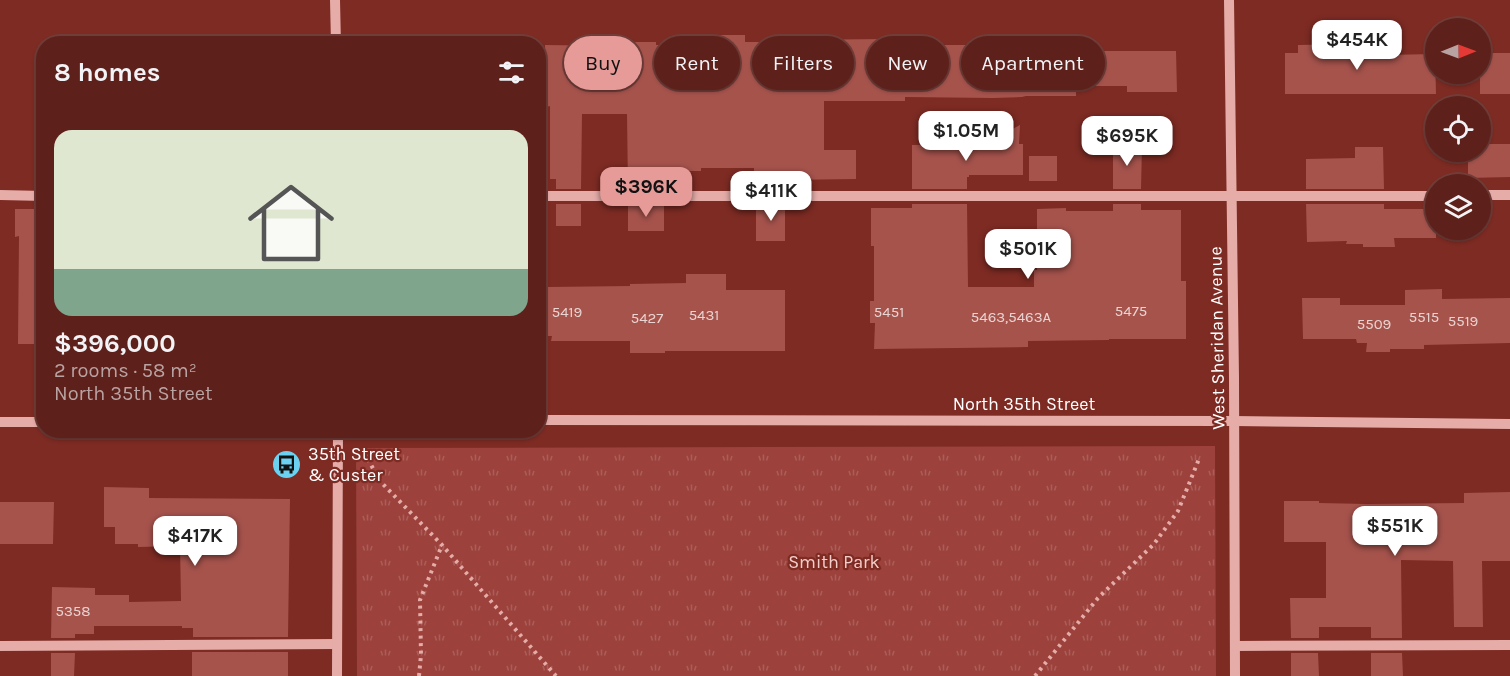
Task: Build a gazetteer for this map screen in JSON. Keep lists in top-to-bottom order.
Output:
{
  "streets": {
    "street": ["West Sheridan Avenue", "North 35th Street"]
  },
  "crossings": [
    ["West Sheridan Avenue", "North 35th Street"]
  ],
  "parks": ["Smith Park"],
  "places": {
    "bus stop": ["35th Street & Custer"]
  },
  "house_numbers": [
    "5475",
    "5419",
    "5451",
    "5431",
    "5463,5463A",
    "5515",
    "5427",
    "5519",
    "5509",
    "5358"
  ],
  "north": "right",
  "page": {
    "price": [
      "$454K",
      "$1.05M",
      "$695K",
      "$396K",
      "$411K",
      "$501K",
      "$551K",
      "$417K"
    ],
    "chip": [
      "Buy",
      "Rent",
      "Filters",
      "New",
      "Apartment"
    ],
    "heading": "8 homes",
    "list": [
      {
        "name": "$396,000",
        "note": "2 rooms · 58 m² · North 35th Street"
      }
    ]
  }
}
